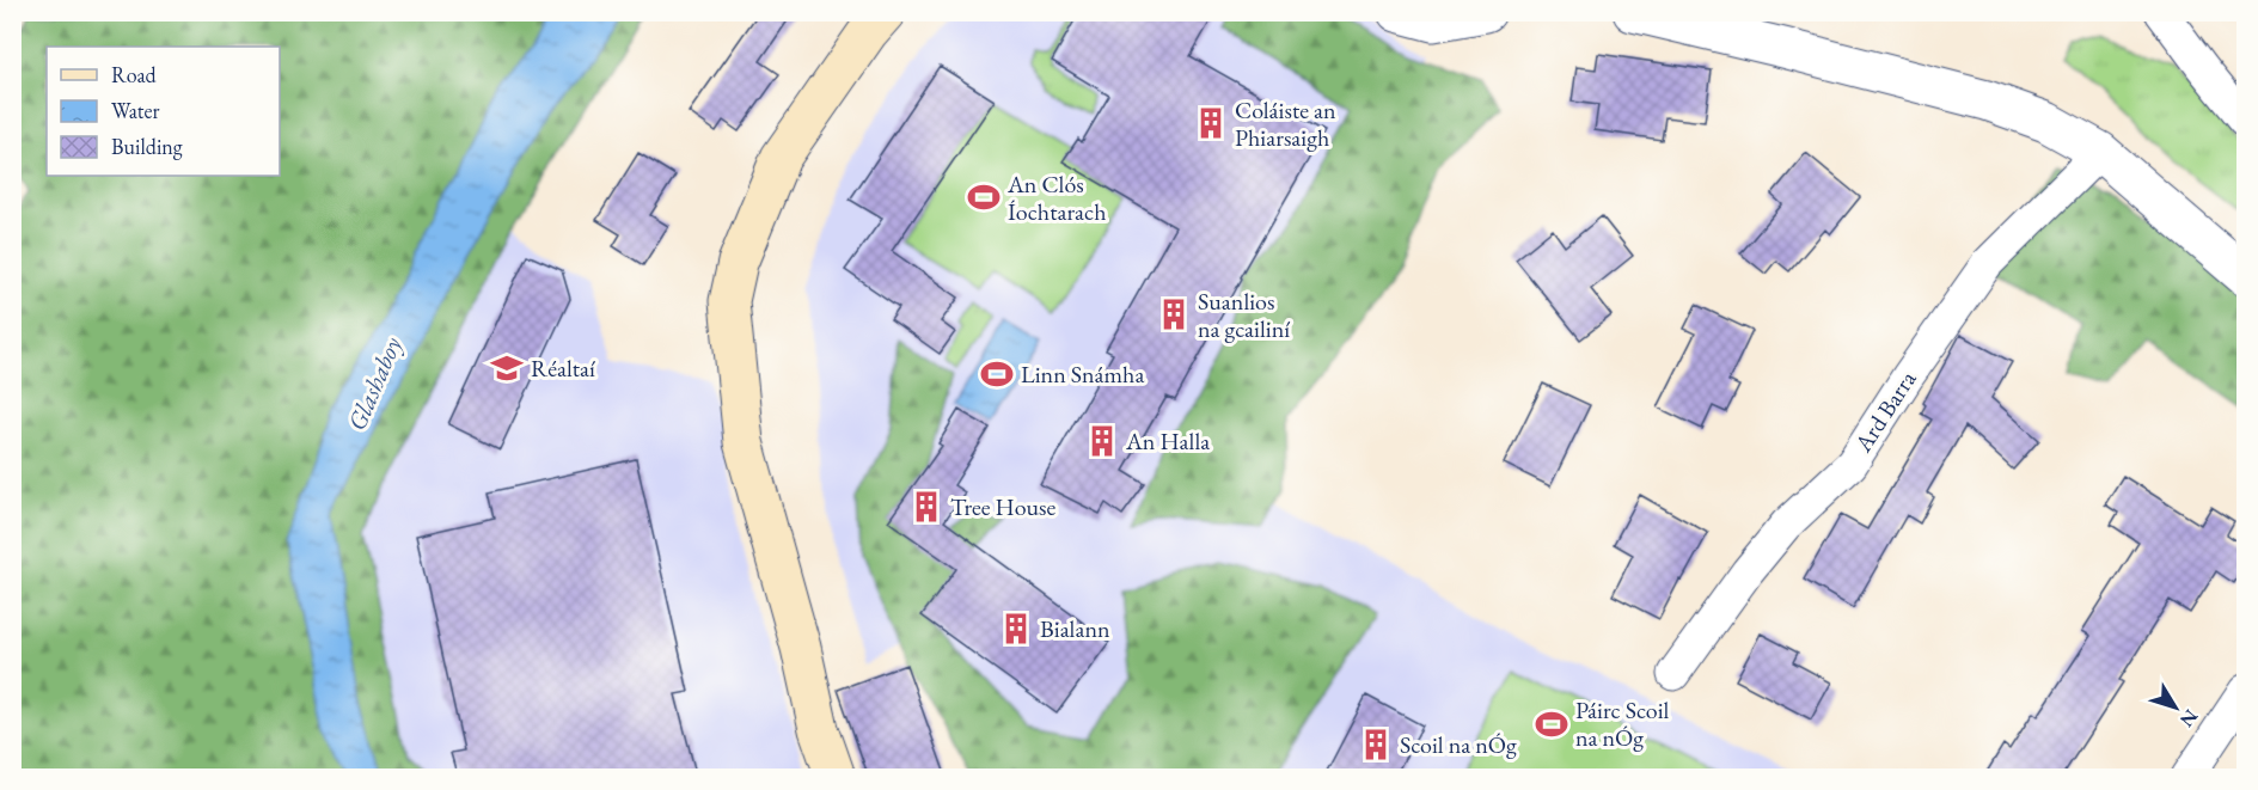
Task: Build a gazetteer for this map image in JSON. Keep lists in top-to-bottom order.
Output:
{
  "streets": {
    "street": ["Ard Barra"]
  },
  "water": ["Glashaboy"],
  "places": {
    "building": [
      "Coláiste an Phiarsaigh",
      "Suanlios na gcailiní",
      "An Halla",
      "Tree House",
      "Bialann",
      "Scoil na nÓg"
    ],
    "sports": ["An Clós Íochtarach", "Linn Snámha", "Páirc Scoil na nÓg"],
    "school or university": ["Réaltaí"]
  },
  "legend": ["Road", "Water", "Building"],
  "north": "bottom right"
}
